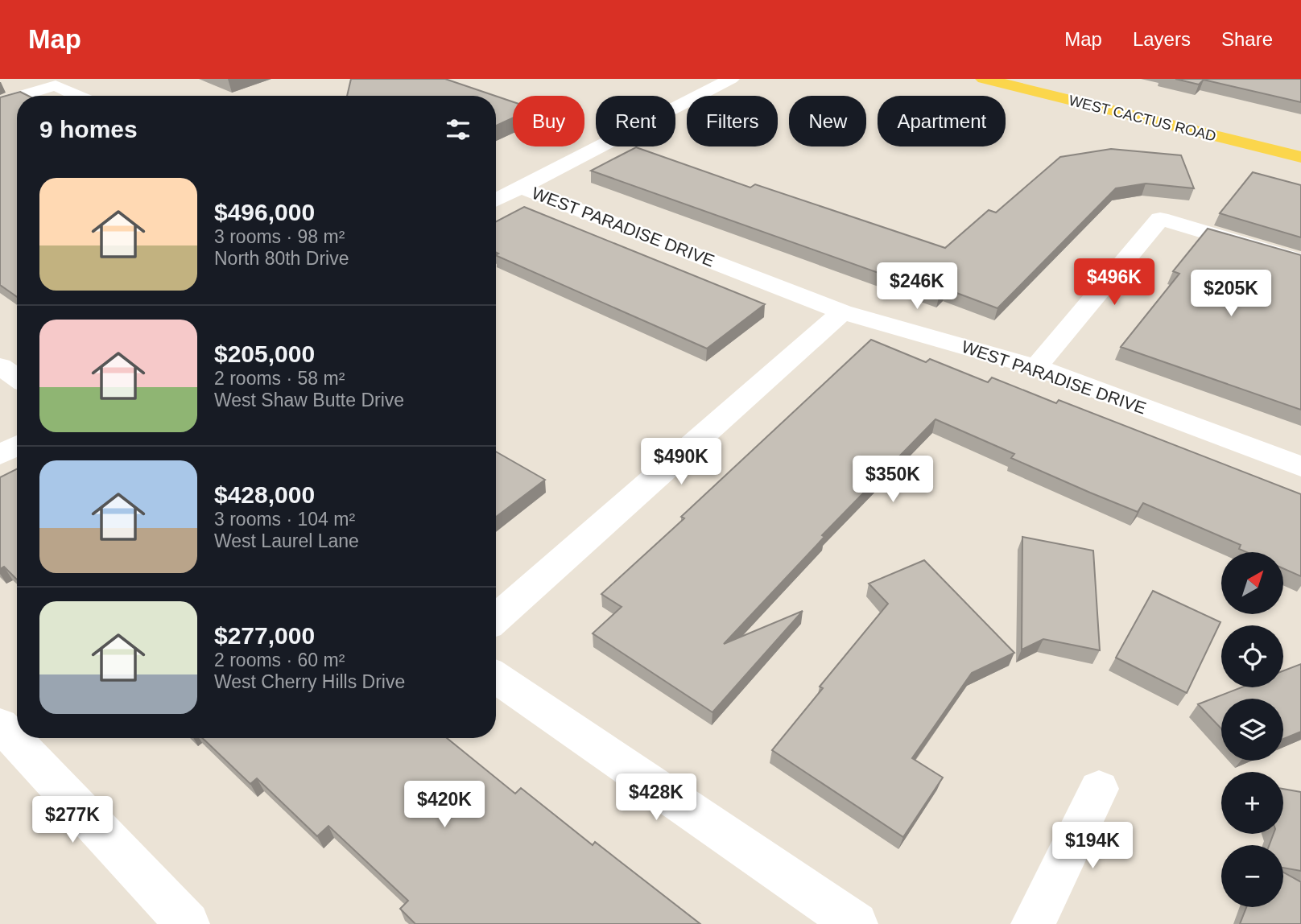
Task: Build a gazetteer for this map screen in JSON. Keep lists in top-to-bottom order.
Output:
{
  "streets": {
    "main road": ["WEST CACTUS ROAD"],
    "street": ["WEST PARADISE DRIVE"]
  },
  "north": "top right",
  "page": {
    "header": "Map",
    "nav": ["Map", "Layers", "Share"],
    "chip": [
      "Buy",
      "Rent",
      "Filters",
      "New",
      "Apartment"
    ],
    "heading": "9 homes",
    "list": [
      {
        "name": "$496,000",
        "note": "3 rooms · 98 m² · North 80th Drive"
      },
      {
        "name": "$205,000",
        "note": "2 rooms · 58 m² · West Shaw Butte Drive"
      },
      {
        "name": "$428,000",
        "note": "3 rooms · 104 m² · West Laurel Lane"
      },
      {
        "name": "$277,000",
        "note": "2 rooms · 60 m² · West Cherry Hills Drive"
      }
    ],
    "price": [
      "$496K",
      "$246K",
      "$205K",
      "$490K",
      "$350K",
      "$428K",
      "$420K",
      "$277K",
      "$194K"
    ],
    "map_buttons": ["+", "−"]
  }
}
